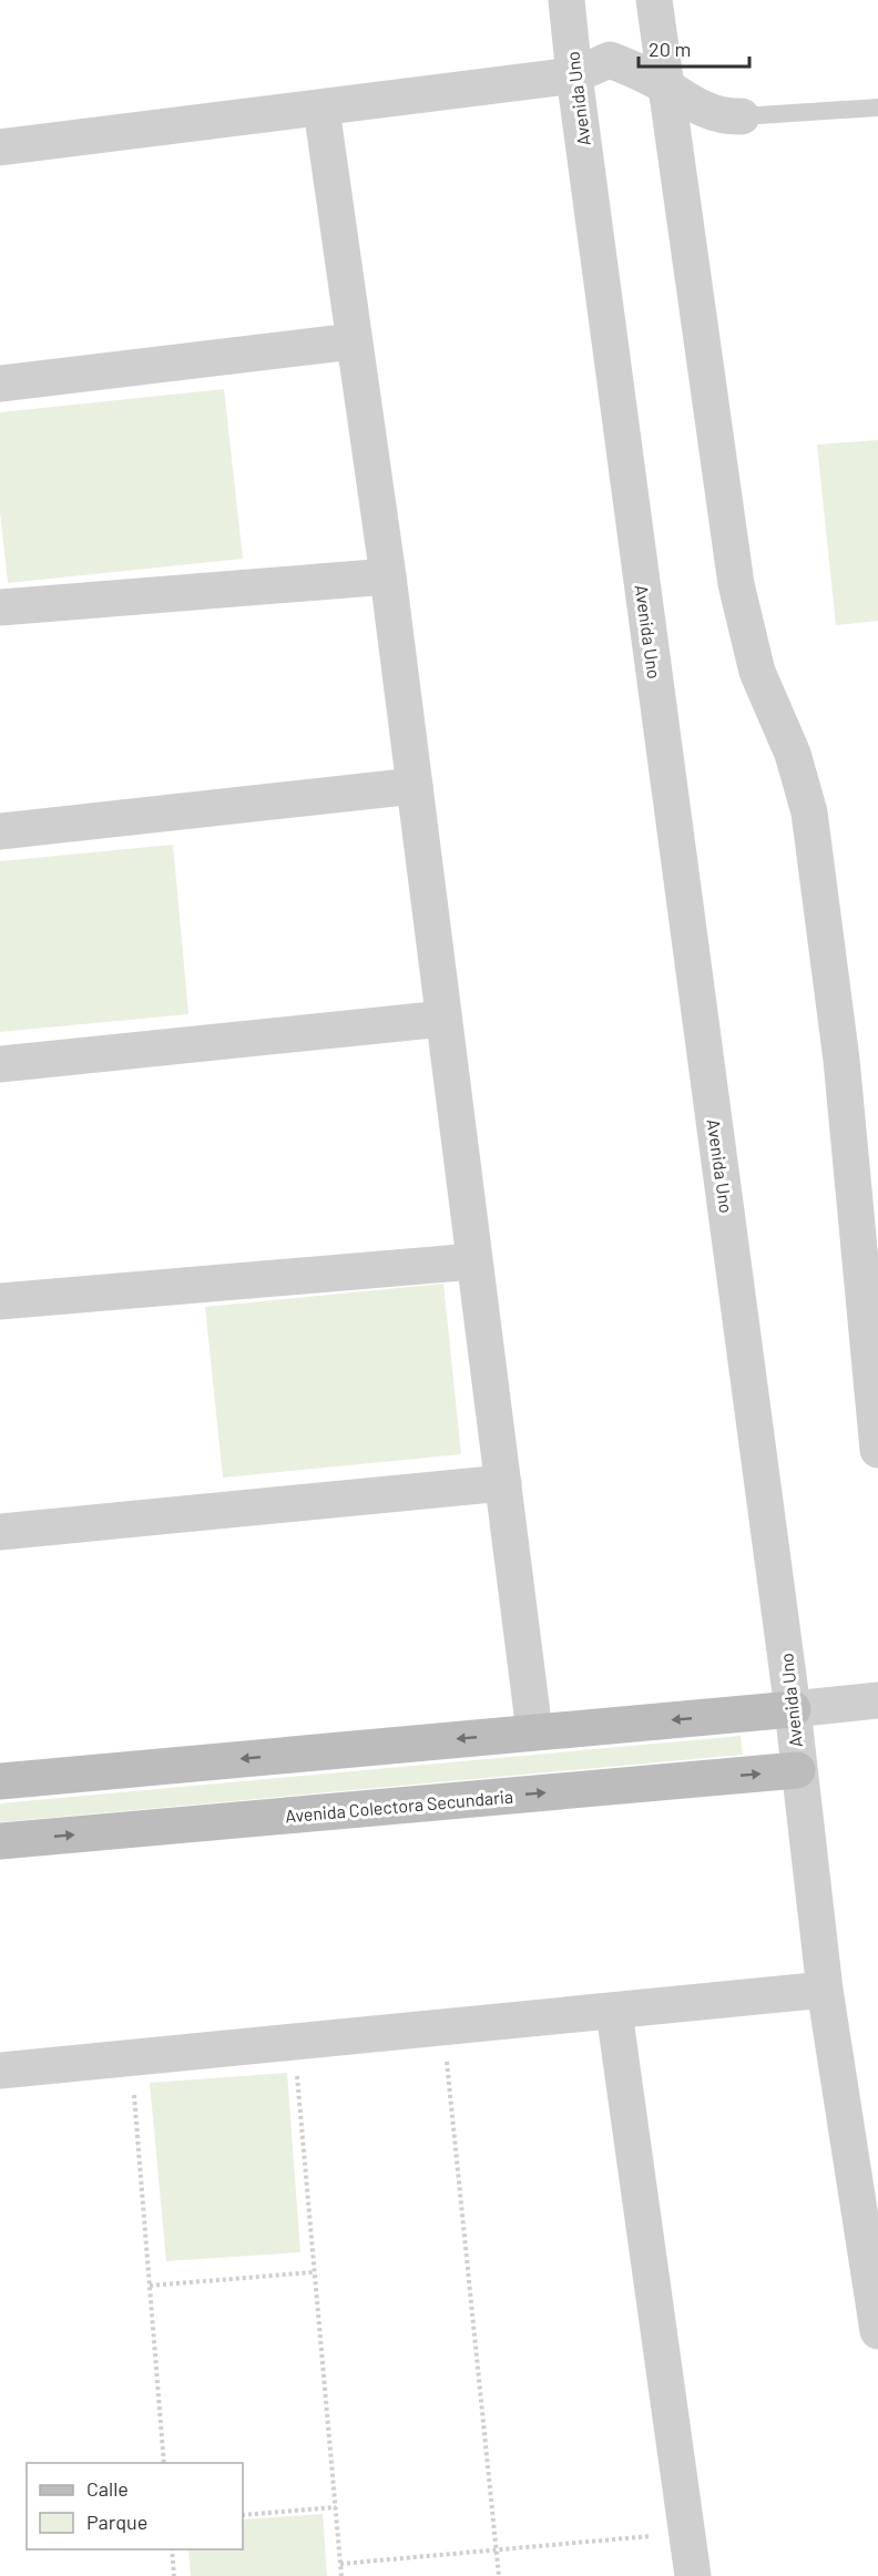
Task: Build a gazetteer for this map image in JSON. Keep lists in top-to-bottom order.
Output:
{
  "streets": {
    "street": ["Avenida Uno", "Avenida Colectora Secundaria"]
  },
  "crossings": [
    ["Avenida Uno", "Avenida Colectora Secundaria"]
  ],
  "legend": ["Calle", "Parque"],
  "scale_bar": "20 m"
}
